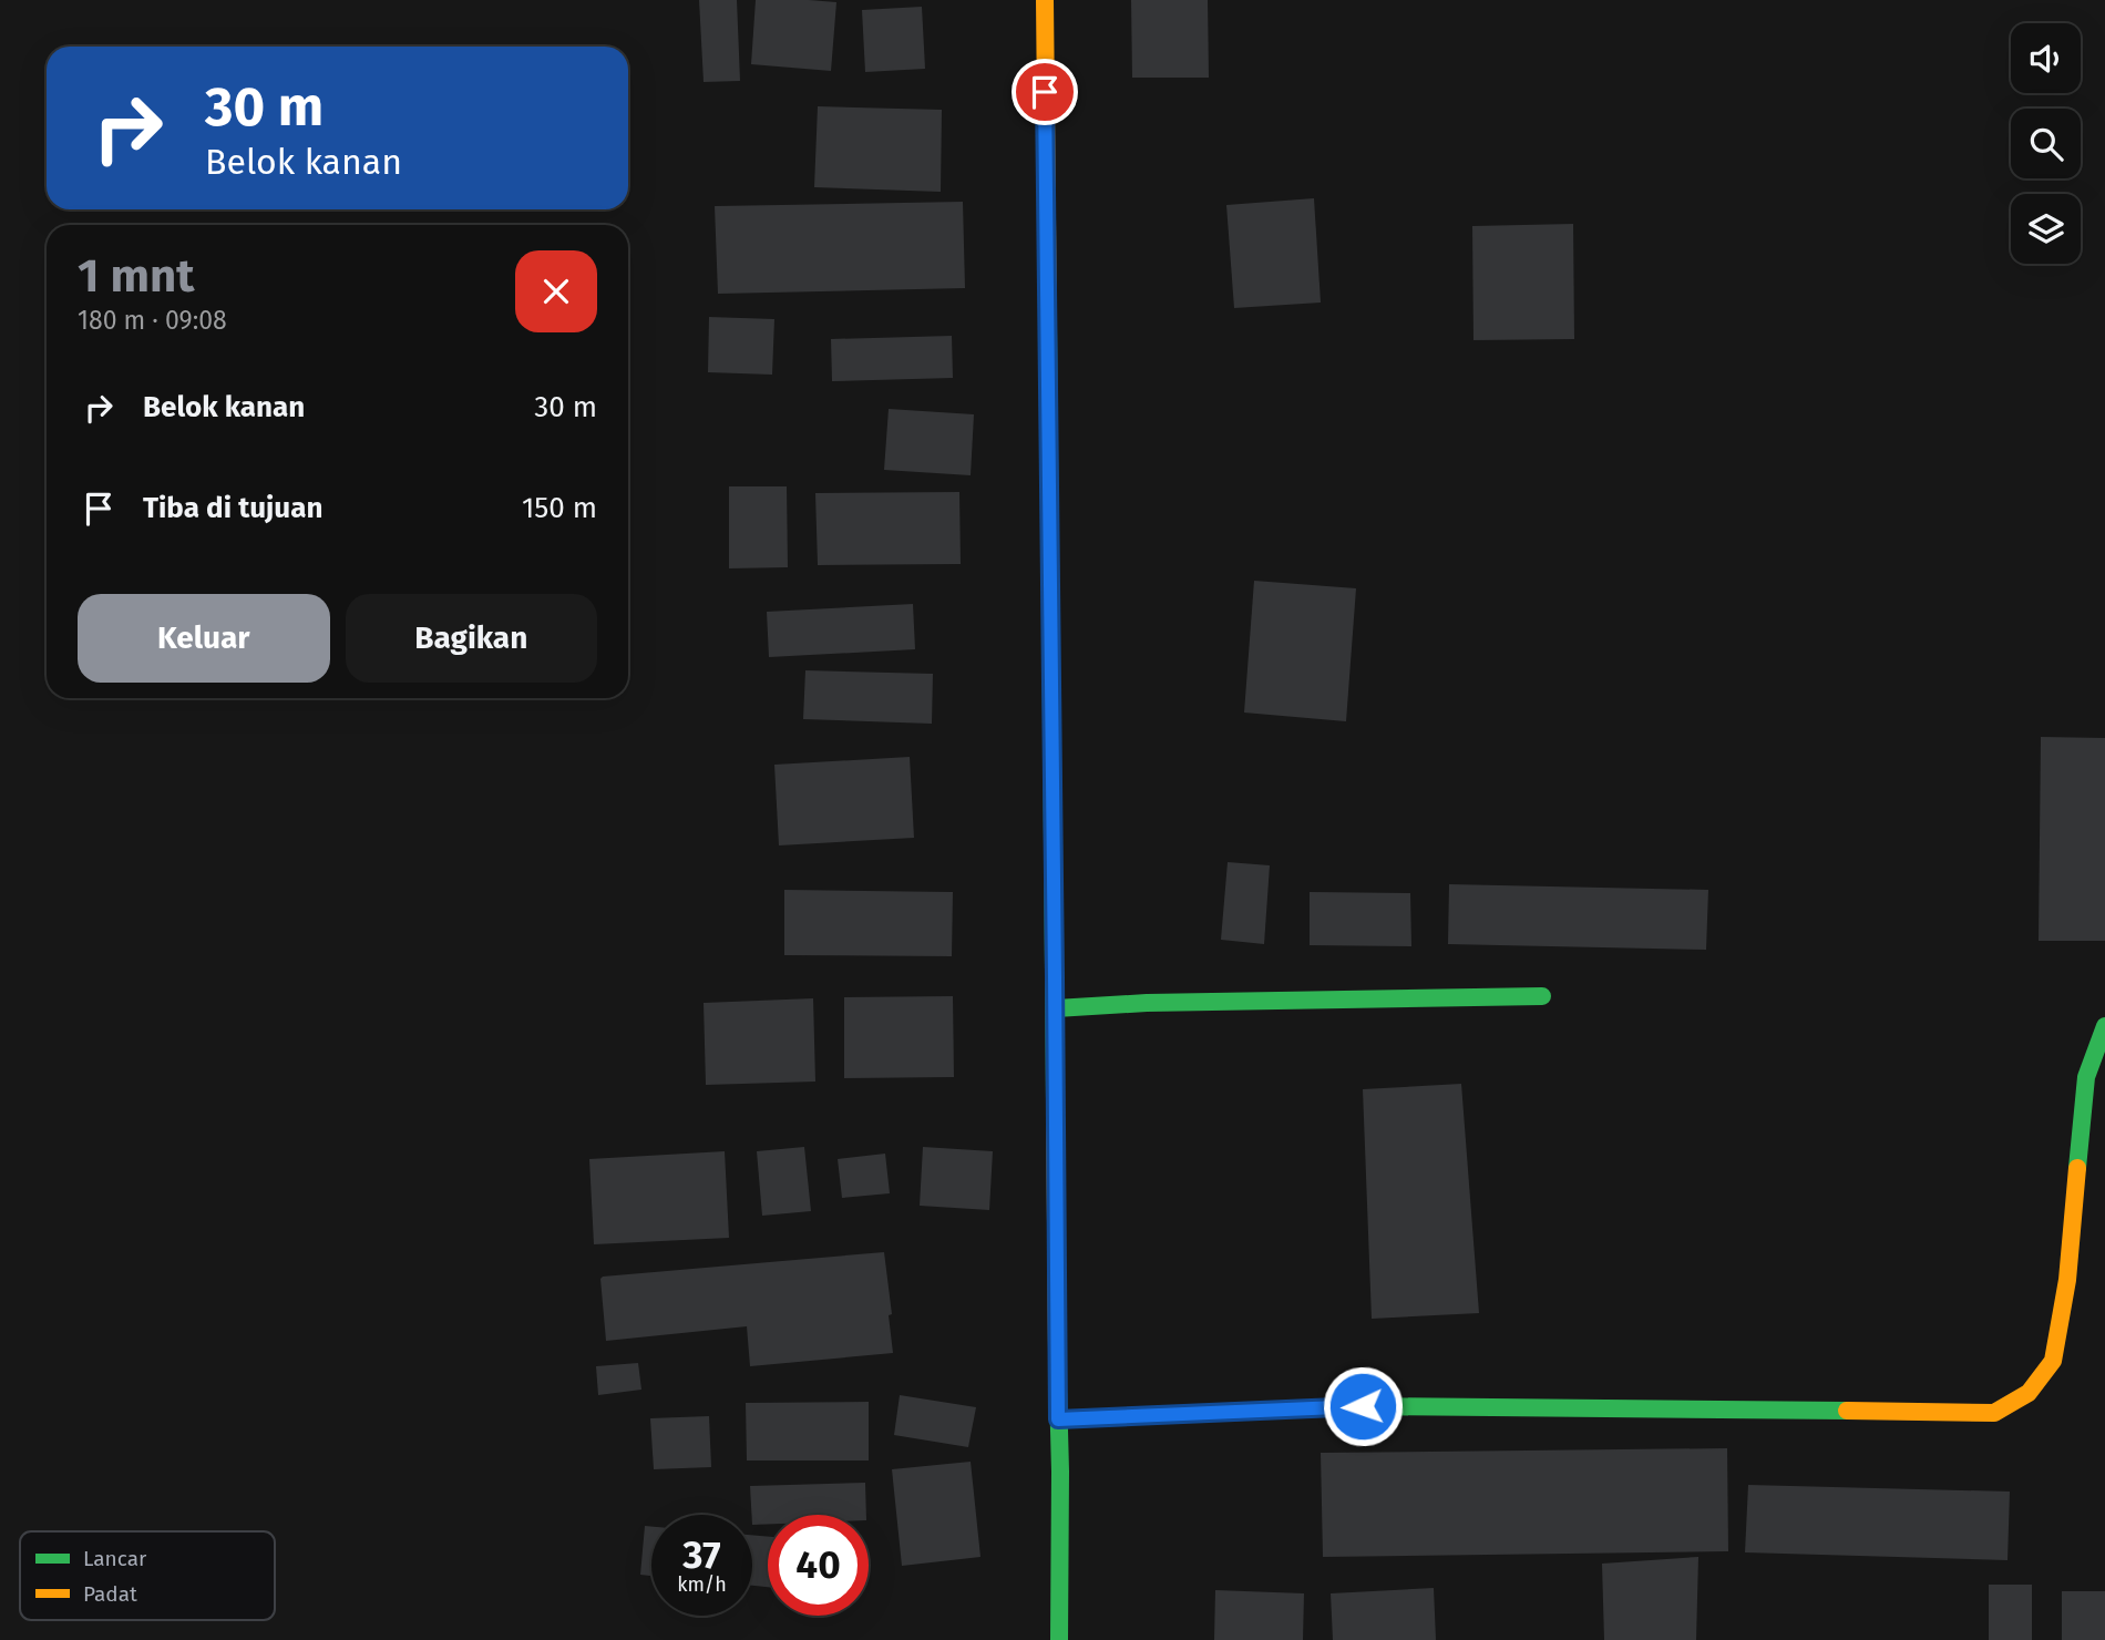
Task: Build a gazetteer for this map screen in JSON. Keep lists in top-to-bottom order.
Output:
{
  "legend": ["Lancar", "Padat"],
  "page": {
    "turn": ["30 m", "Belok kanan"],
    "heading": ["1 mnt", "180 m · 09:08"],
    "list": [
      {
        "name": "Belok kanan",
        "value": "30 m"
      },
      {
        "name": "Tiba di tujuan",
        "value": "150 m"
      }
    ],
    "buttons": ["Keluar", "Bagikan"],
    "speed": "37 km/h",
    "limit": "40"
  }
}
